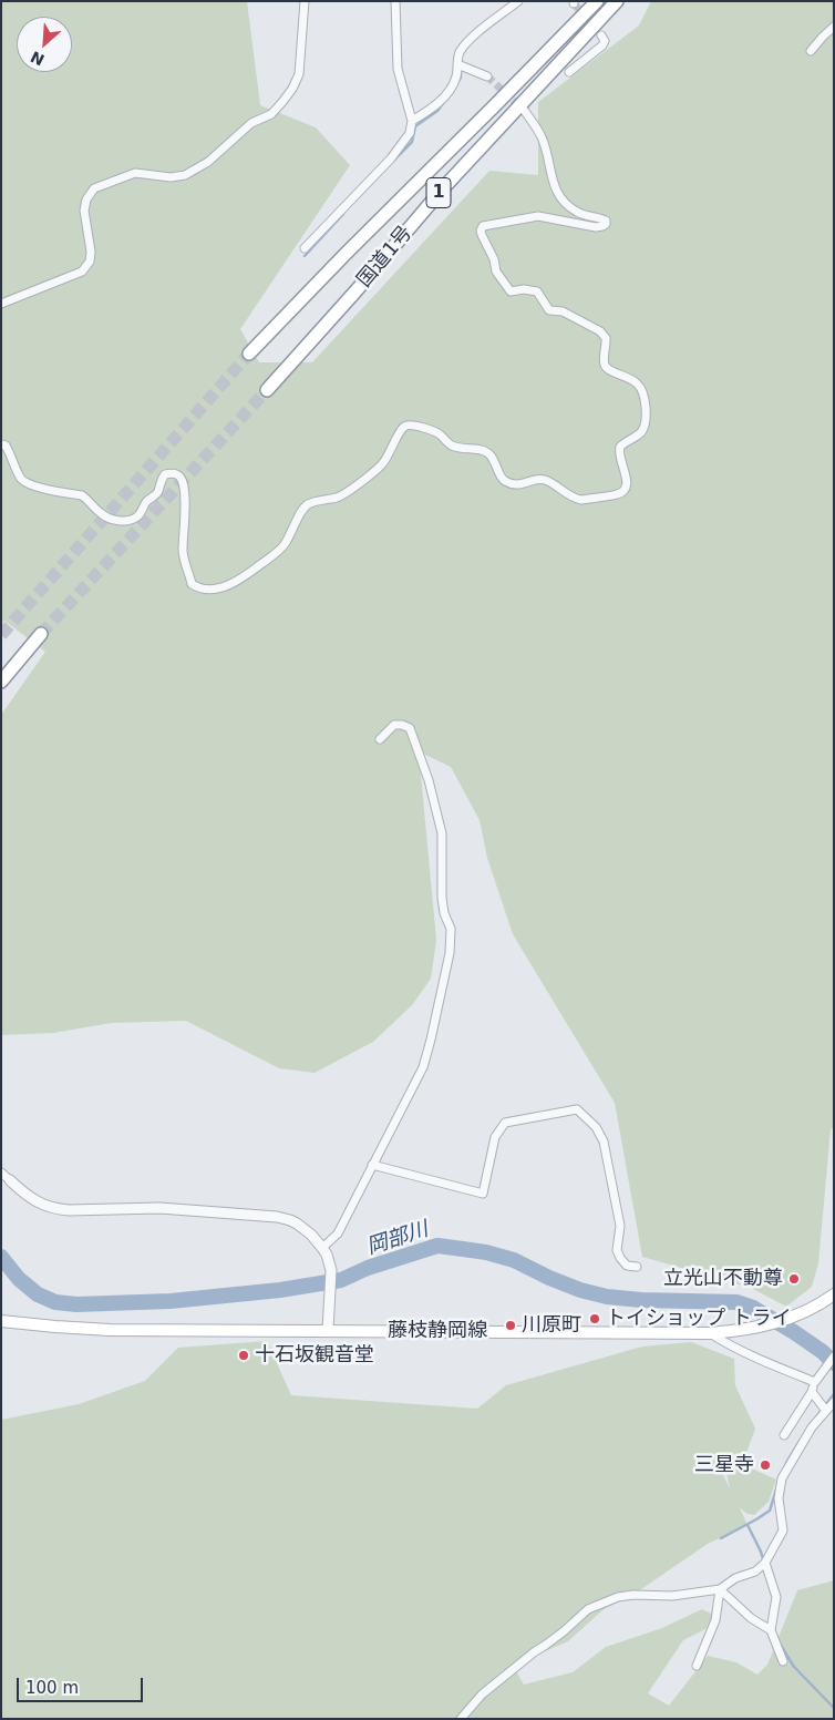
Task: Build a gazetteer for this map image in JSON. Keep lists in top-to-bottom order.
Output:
{
  "streets": {
    "highway": ["1", "国道1号"],
    "main road": ["藤枝静岡線"]
  },
  "water": ["岡部川"],
  "places": [
    "立光山不動尊",
    "トイショップ トライ",
    "川原町",
    "十石坂観音堂",
    "三星寺"
  ],
  "scale_bar": "100 m",
  "north": "bottom left"
}
